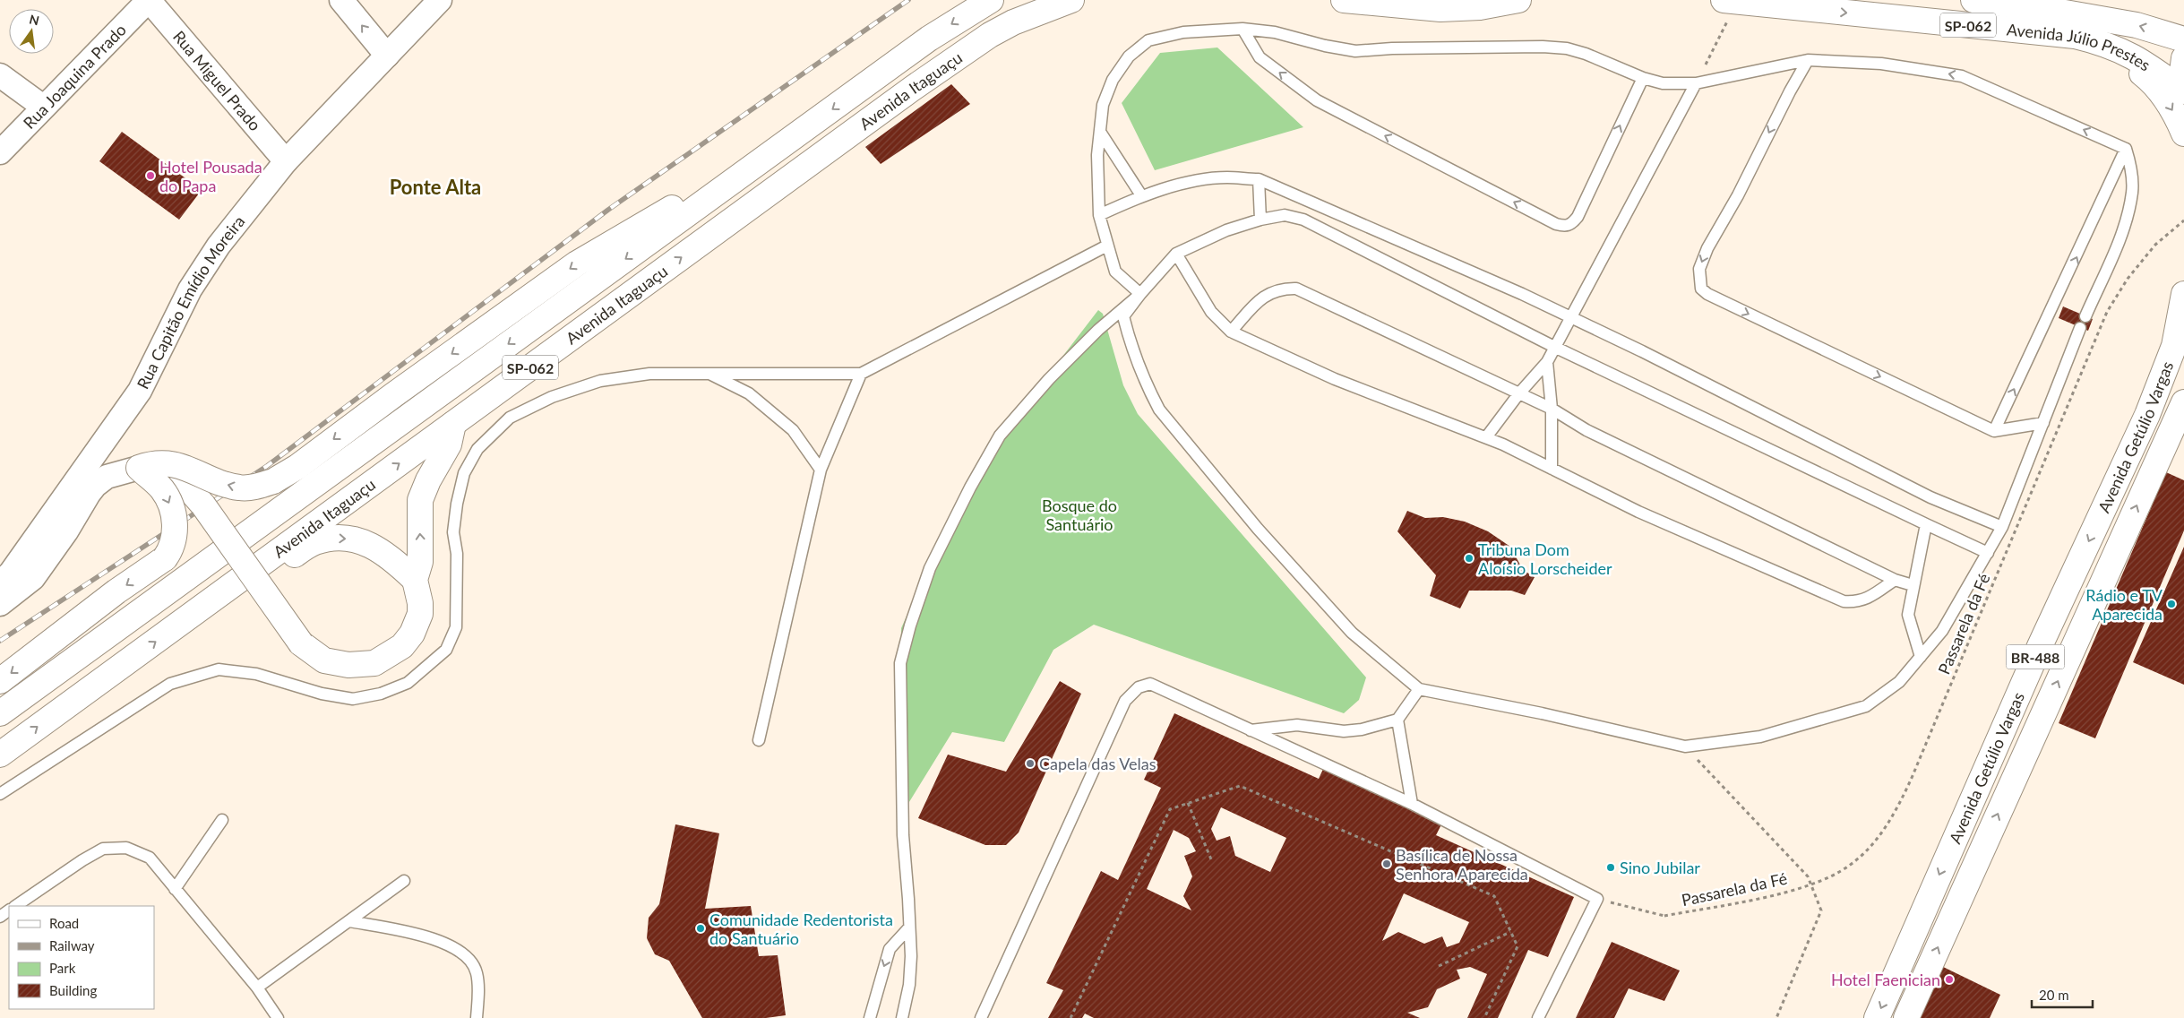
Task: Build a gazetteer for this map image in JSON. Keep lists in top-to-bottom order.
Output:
{
  "streets": {
    "main road": [
      "SP-062",
      "Avenida Júlio Prestes",
      "Avenida Itaguaçu",
      "Avenida Getúlio Vargas",
      "BR-488"
    ],
    "street": ["Rua Joaquina Prado", "Rua Miguel Prado", "Rua Capitão Emídio Moreira"],
    "path": ["Passarela da Fé"]
  },
  "crossings": [
    ["Rua Joaquina Prado", "Rua Miguel Prado"],
    ["Rua Miguel Prado", "Rua Capitão Emídio Moreira"]
  ],
  "districts": ["Ponte Alta"],
  "parks": ["Bosque do Santuário"],
  "places": [
    "Hotel Pousada do Papa",
    "Tribuna Dom Aloísio Lorscheider",
    "Rádio e TV Aparecida",
    "Capela das Velas",
    "Basílica de Nossa Senhora Aparecida",
    "Sino Jubilar",
    "Comunidade Redentorista do Santuário",
    "Hotel Faenician"
  ],
  "legend": [
    "Road",
    "Railway",
    "Park",
    "Building"
  ],
  "scale_bar": "20 m",
  "north": "top"
}
